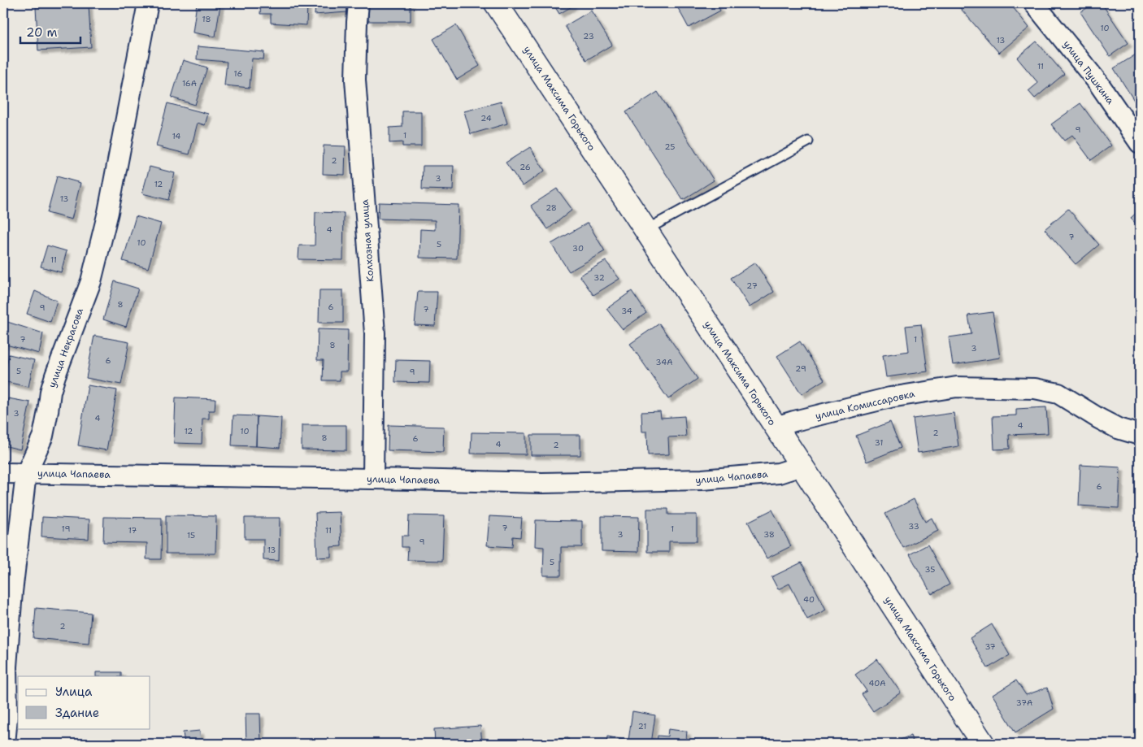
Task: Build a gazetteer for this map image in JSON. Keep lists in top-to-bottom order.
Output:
{
  "streets": {
    "street": [
      "улица Пушкина",
      "улица Максима Горького",
      "Колхозная улица",
      "улица Некрасова",
      "улица Комиссаровка",
      "улица Чапаева"
    ]
  },
  "crossings": [
    ["улица Максима Горького", "улица Комиссаровка"],
    ["улица Максима Горького", "улица Чапаева"],
    ["Колхозная улица", "улица Чапаева"],
    ["улица Некрасова", "улица Чапаева"]
  ],
  "house_numbers": [
    "18",
    "10",
    "23",
    "13",
    "11",
    "16",
    "16А",
    "24",
    "9",
    "1",
    "14",
    "25",
    "2",
    "26",
    "3",
    "12",
    "13",
    "28",
    "4",
    "7",
    "10",
    "5",
    "30",
    "11",
    "32",
    "27",
    "8",
    "6",
    "9",
    "7",
    "34",
    "7",
    "1",
    "8",
    "3",
    "6",
    "34А",
    "29",
    "5",
    "9",
    "3",
    "4",
    "4",
    "12",
    "10",
    "2",
    "8",
    "6",
    "31",
    "4",
    "2",
    "6",
    "33",
    "7",
    "19",
    "1",
    "17",
    "11",
    "3",
    "38",
    "15",
    "9",
    "13",
    "5",
    "35",
    "40",
    "2",
    "37",
    "40А",
    "37А",
    "21"
  ],
  "legend": ["Улица", "Здание"],
  "scale_bar": "20 m"
}
